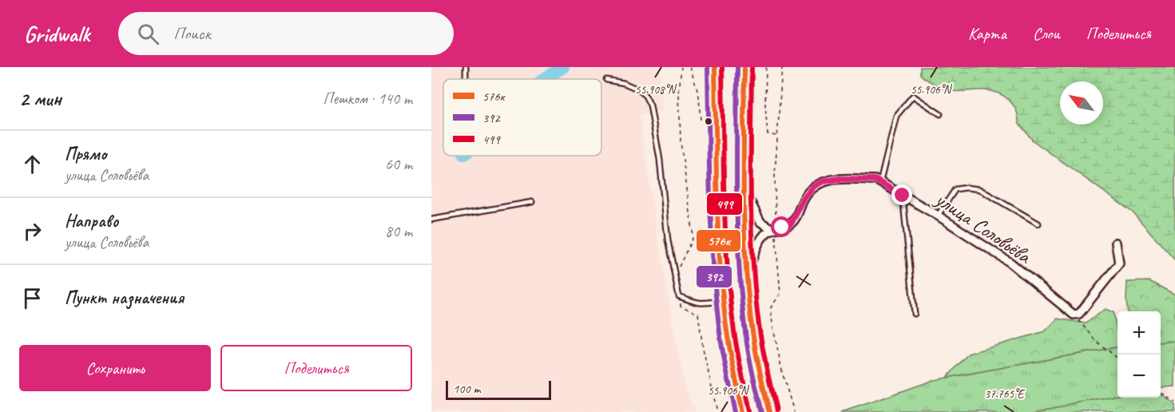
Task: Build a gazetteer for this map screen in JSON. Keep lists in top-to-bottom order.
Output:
{
  "streets": {
    "street": ["улица Соловьёва"]
  },
  "lines": ["transit line 576к", "transit line 392", "transit line 499"],
  "legend": ["576к", "392", "499"],
  "scale_bar": "100 m",
  "north": "top left",
  "page": {
    "header": "Gridwalk",
    "search": "Поиск",
    "nav": ["Карта", "Слои", "Поделиться"],
    "heading": ["2 мин", "Пешком · 140 m"],
    "list": [
      ["Прямо", "улица Соловьёва", "60 m"],
      ["Направо", "улица Соловьёва", "80 m"],
      "Пункт назначения"
    ],
    "map_buttons": ["+", "−"],
    "buttons": ["Сохранить", "Поделиться"],
    "scale": "100 m"
  },
  "coordinates": ["55.908°N", "55.906°N", "37.765°E"]
}
